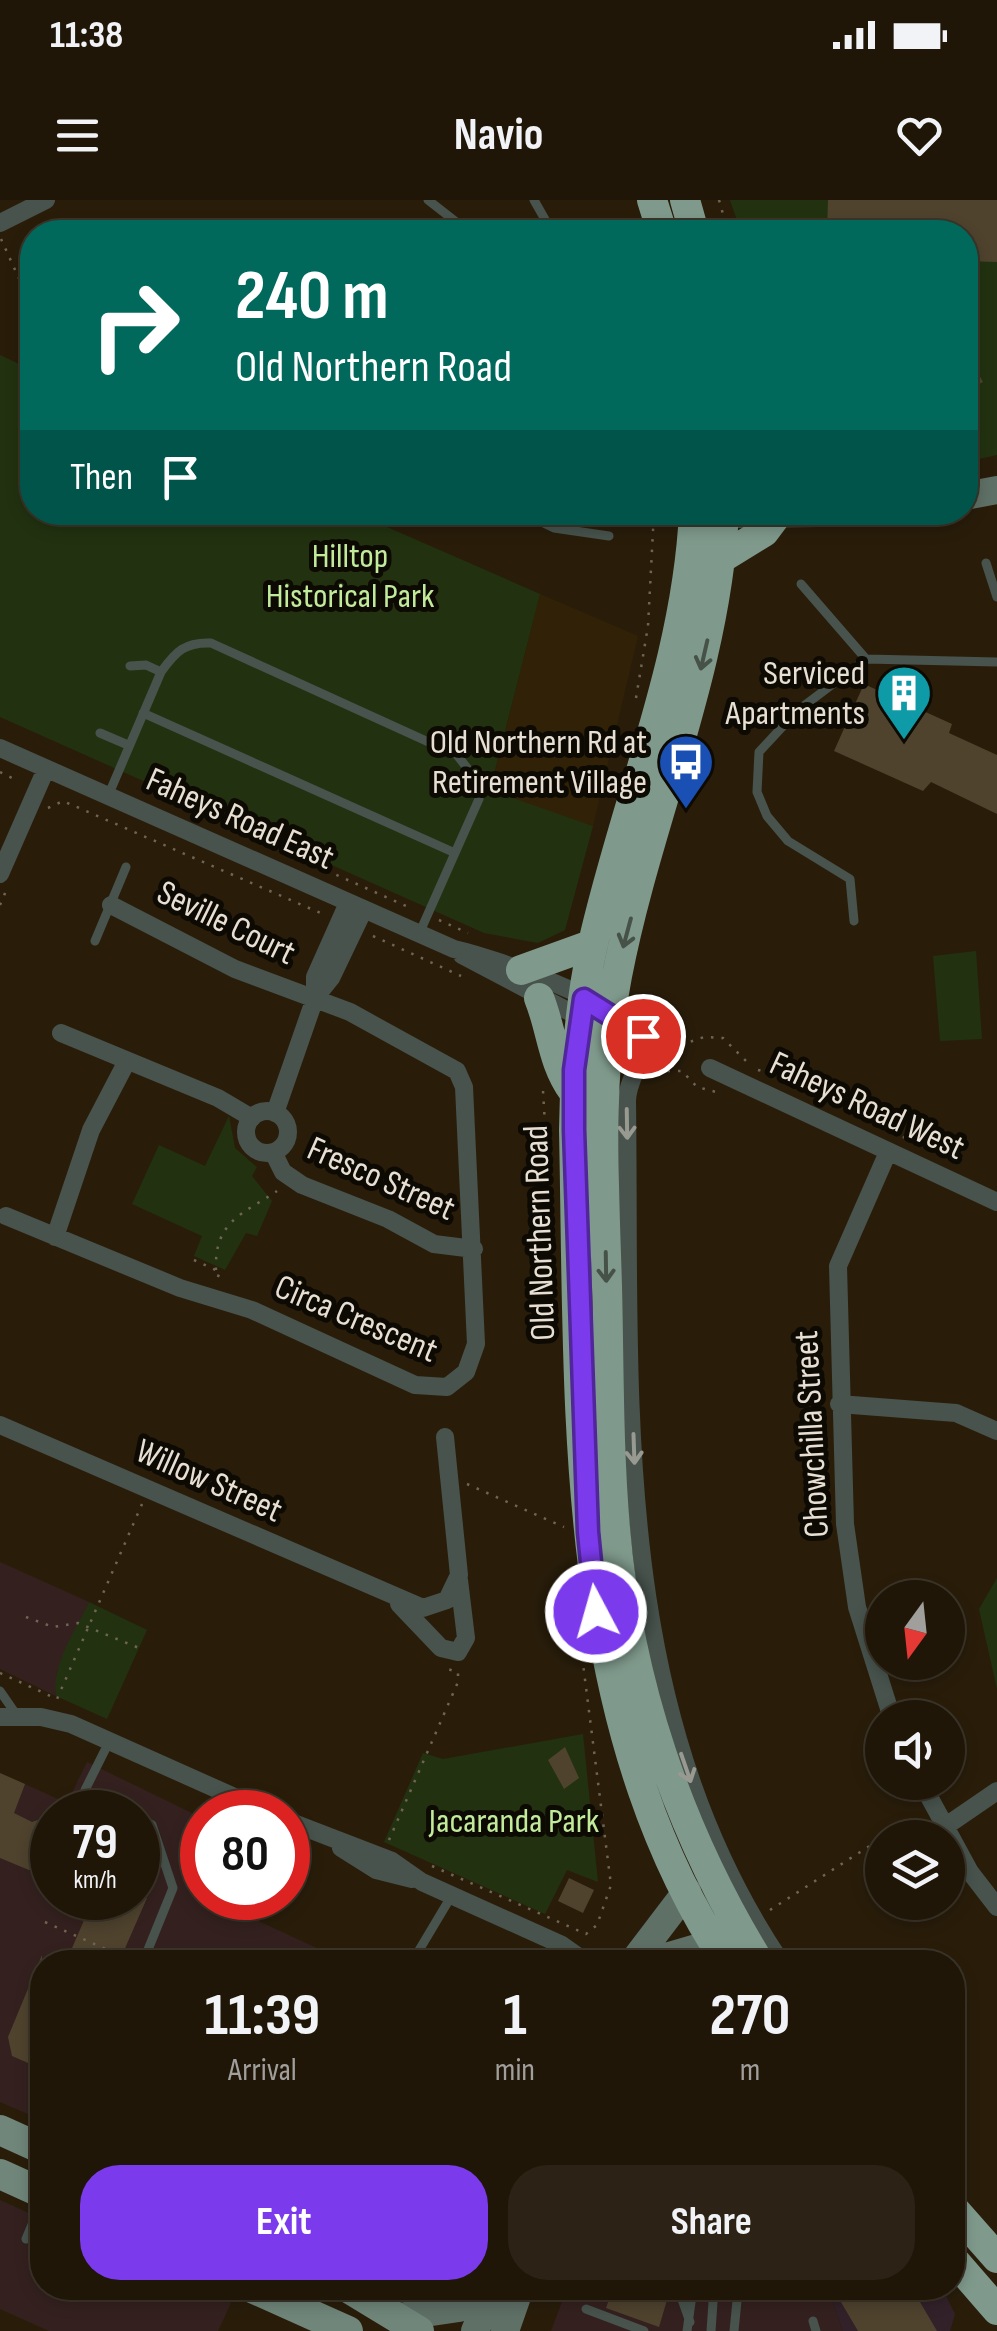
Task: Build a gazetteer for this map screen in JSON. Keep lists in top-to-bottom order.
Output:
{
  "streets": {
    "highway": ["Old Northern Road"],
    "street": [
      "Faheys Road East",
      "Seville Court",
      "Faheys Road West",
      "Fresco Street",
      "Circa Crescent",
      "Chowchilla Street",
      "Willow Street"
    ]
  },
  "crossings": [
    ["Faheys Road East", "Old Northern Road"],
    ["Seville Court", "Circa Crescent"],
    ["Faheys Road West", "Chowchilla Street"],
    ["Fresco Street", "Circa Crescent"]
  ],
  "parks": ["Hilltop Historical Park", "Jacaranda Park"],
  "places": {
    "building": ["Serviced Apartments"],
    "bus stop": ["Old Northern Rd at Retirement Village"]
  },
  "north": "bottom",
  "page": {
    "status": "11:38",
    "header": "Navio",
    "turn": ["240 m", "Old Northern Road"],
    "then": "Then",
    "speed": "79 km/h",
    "limit": "80",
    "eta": [
      "11:39",
      "Arrival",
      "1",
      "min",
      "270",
      "m"
    ],
    "buttons": ["Exit", "Share"]
  }
}
